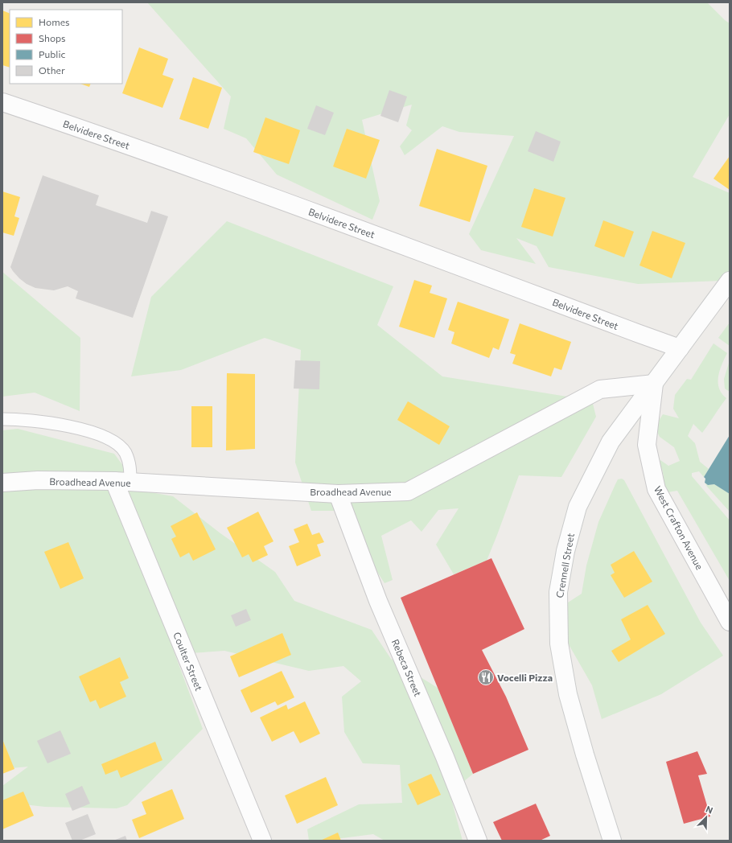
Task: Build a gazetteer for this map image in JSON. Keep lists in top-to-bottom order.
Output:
{
  "streets": {
    "street": [
      "Belvidere Street",
      "Broadhead Avenue",
      "West Crafton Avenue",
      "Crennell Street",
      "Coulter Street",
      "Rebeca Street"
    ]
  },
  "crossings": [
    ["Belvidere Street", "West Crafton Avenue"],
    ["Broadhead Avenue", "West Crafton Avenue"],
    ["Broadhead Avenue", "Crennell Street"],
    ["Broadhead Avenue", "Coulter Street"],
    ["Broadhead Avenue", "Rebeca Street"],
    ["West Crafton Avenue", "Crennell Street"]
  ],
  "places": {
    "restaurant": ["Vocelli Pizza"]
  },
  "legend": [
    "Homes",
    "Shops",
    "Public",
    "Other"
  ],
  "north": "top right"
}
